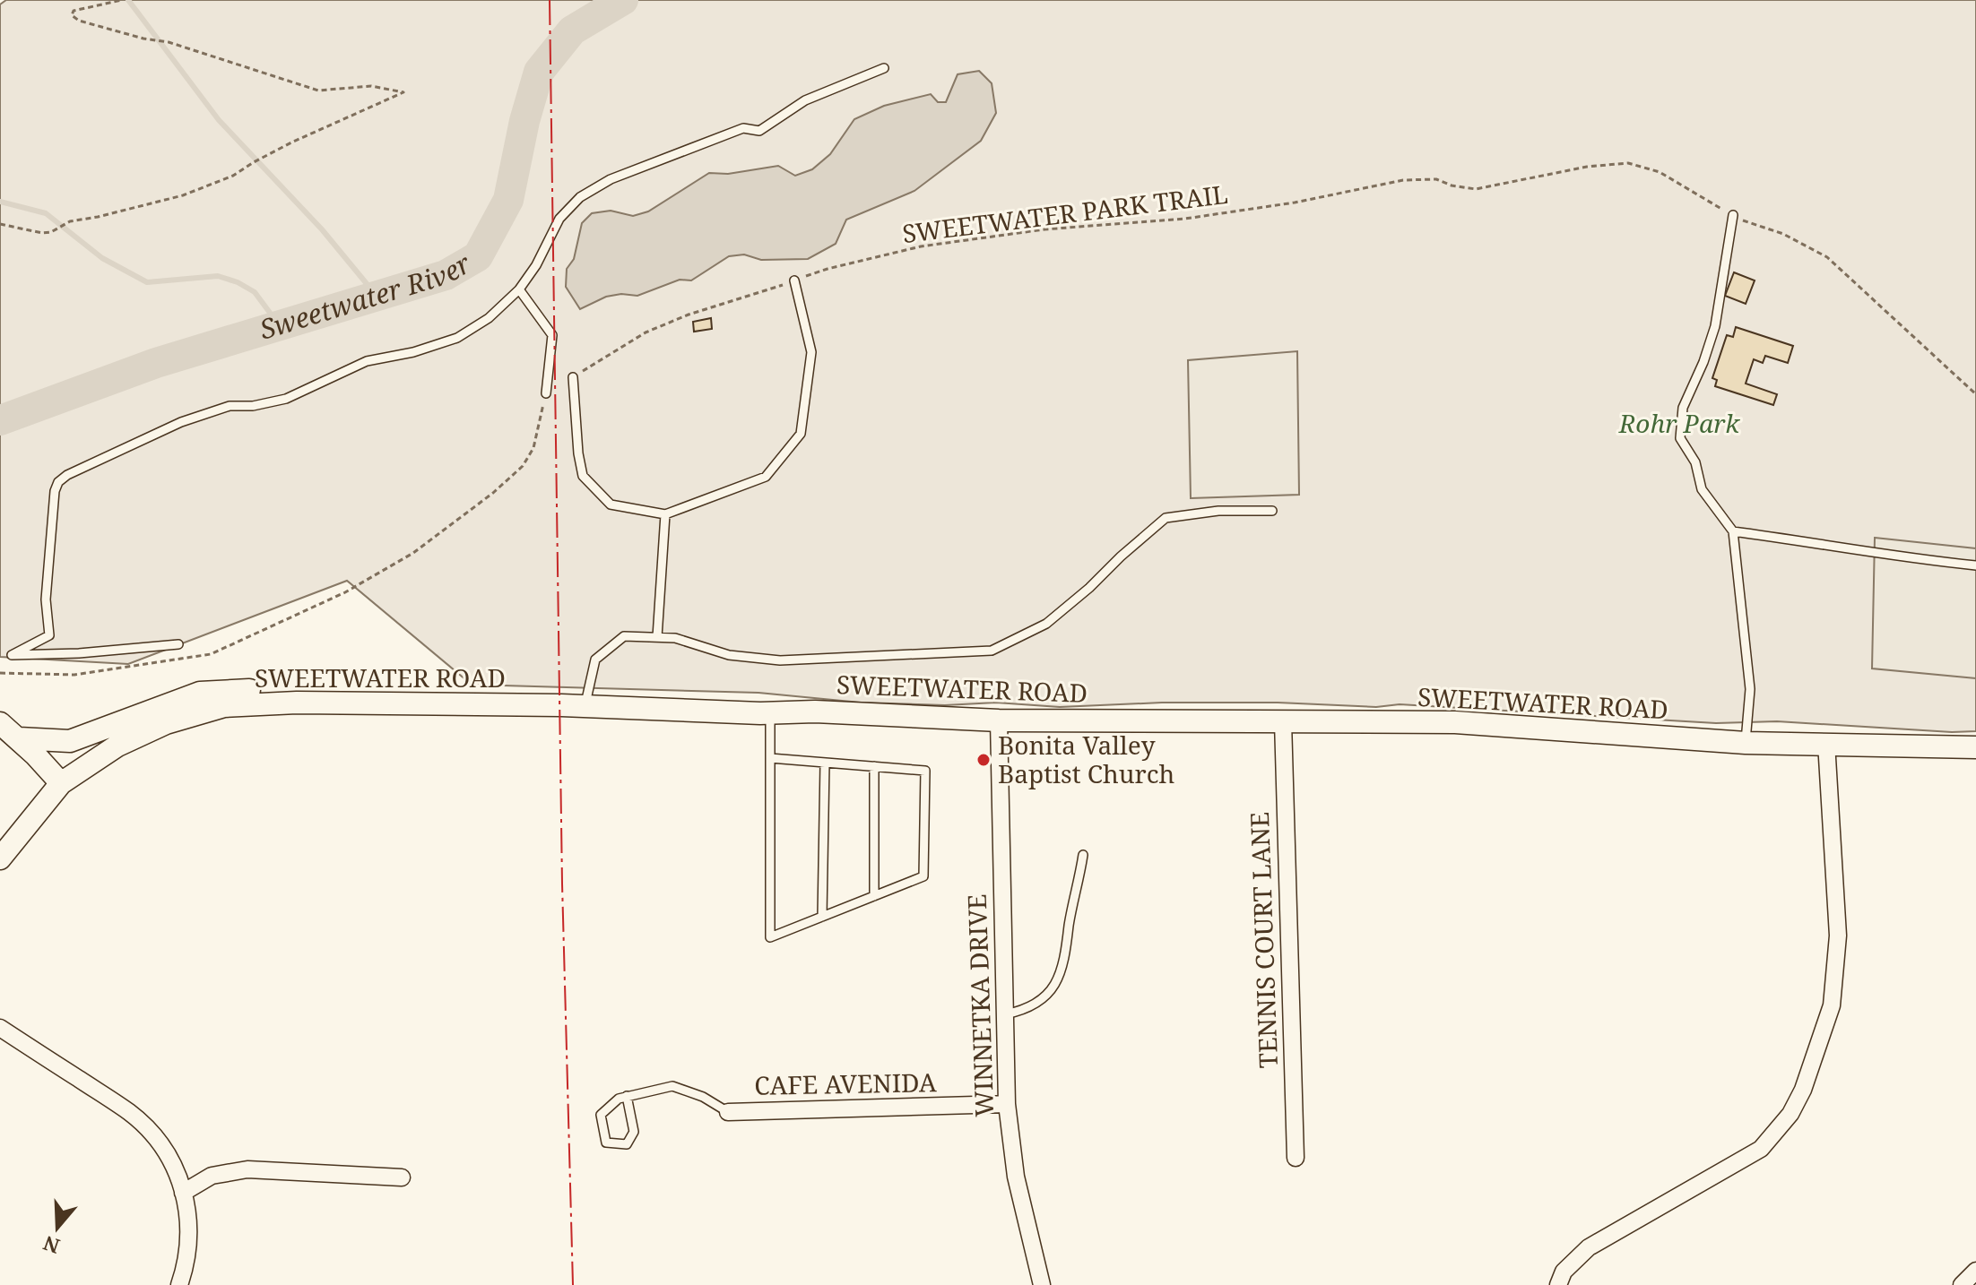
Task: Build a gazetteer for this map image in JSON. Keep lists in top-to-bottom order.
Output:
{
  "streets": {
    "main road": ["SWEETWATER ROAD"],
    "street": ["TENNIS COURT LANE", "WINNETKA DRIVE", "CAFE AVENIDA"],
    "path": ["SWEETWATER PARK TRAIL"]
  },
  "crossings": [
    ["SWEETWATER ROAD", "TENNIS COURT LANE"],
    ["SWEETWATER ROAD", "WINNETKA DRIVE"],
    ["WINNETKA DRIVE", "CAFE AVENIDA"]
  ],
  "water": ["Sweetwater River"],
  "parks": ["Rohr Park"],
  "places": ["Bonita Valley Baptist Church"],
  "north": "bottom"
}
